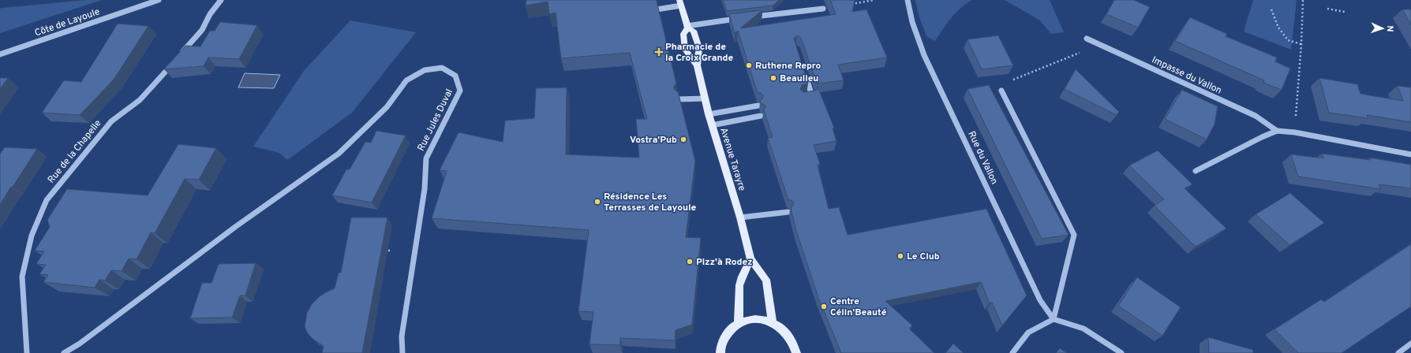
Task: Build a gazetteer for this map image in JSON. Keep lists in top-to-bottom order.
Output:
{
  "streets": {
    "main road": ["Avenue Tarayre"],
    "street": [
      "Côte de Layoule",
      "Impasse du Vallon",
      "Rue Jules Duval",
      "Rue de la Chapelle",
      "Rue du Vallon"
    ]
  },
  "places": {
    "health": ["Pharmacie de la Croix Grande"],
    "other": [
      "Ruthene Repro",
      "Beaulieu",
      "Vostra'Pub",
      "Résidence Les Terrasses de Layoule",
      "Le Club",
      "Pizz'à Rodez",
      "Centre Célin'Beauté"
    ]
  },
  "north": "right"
}
